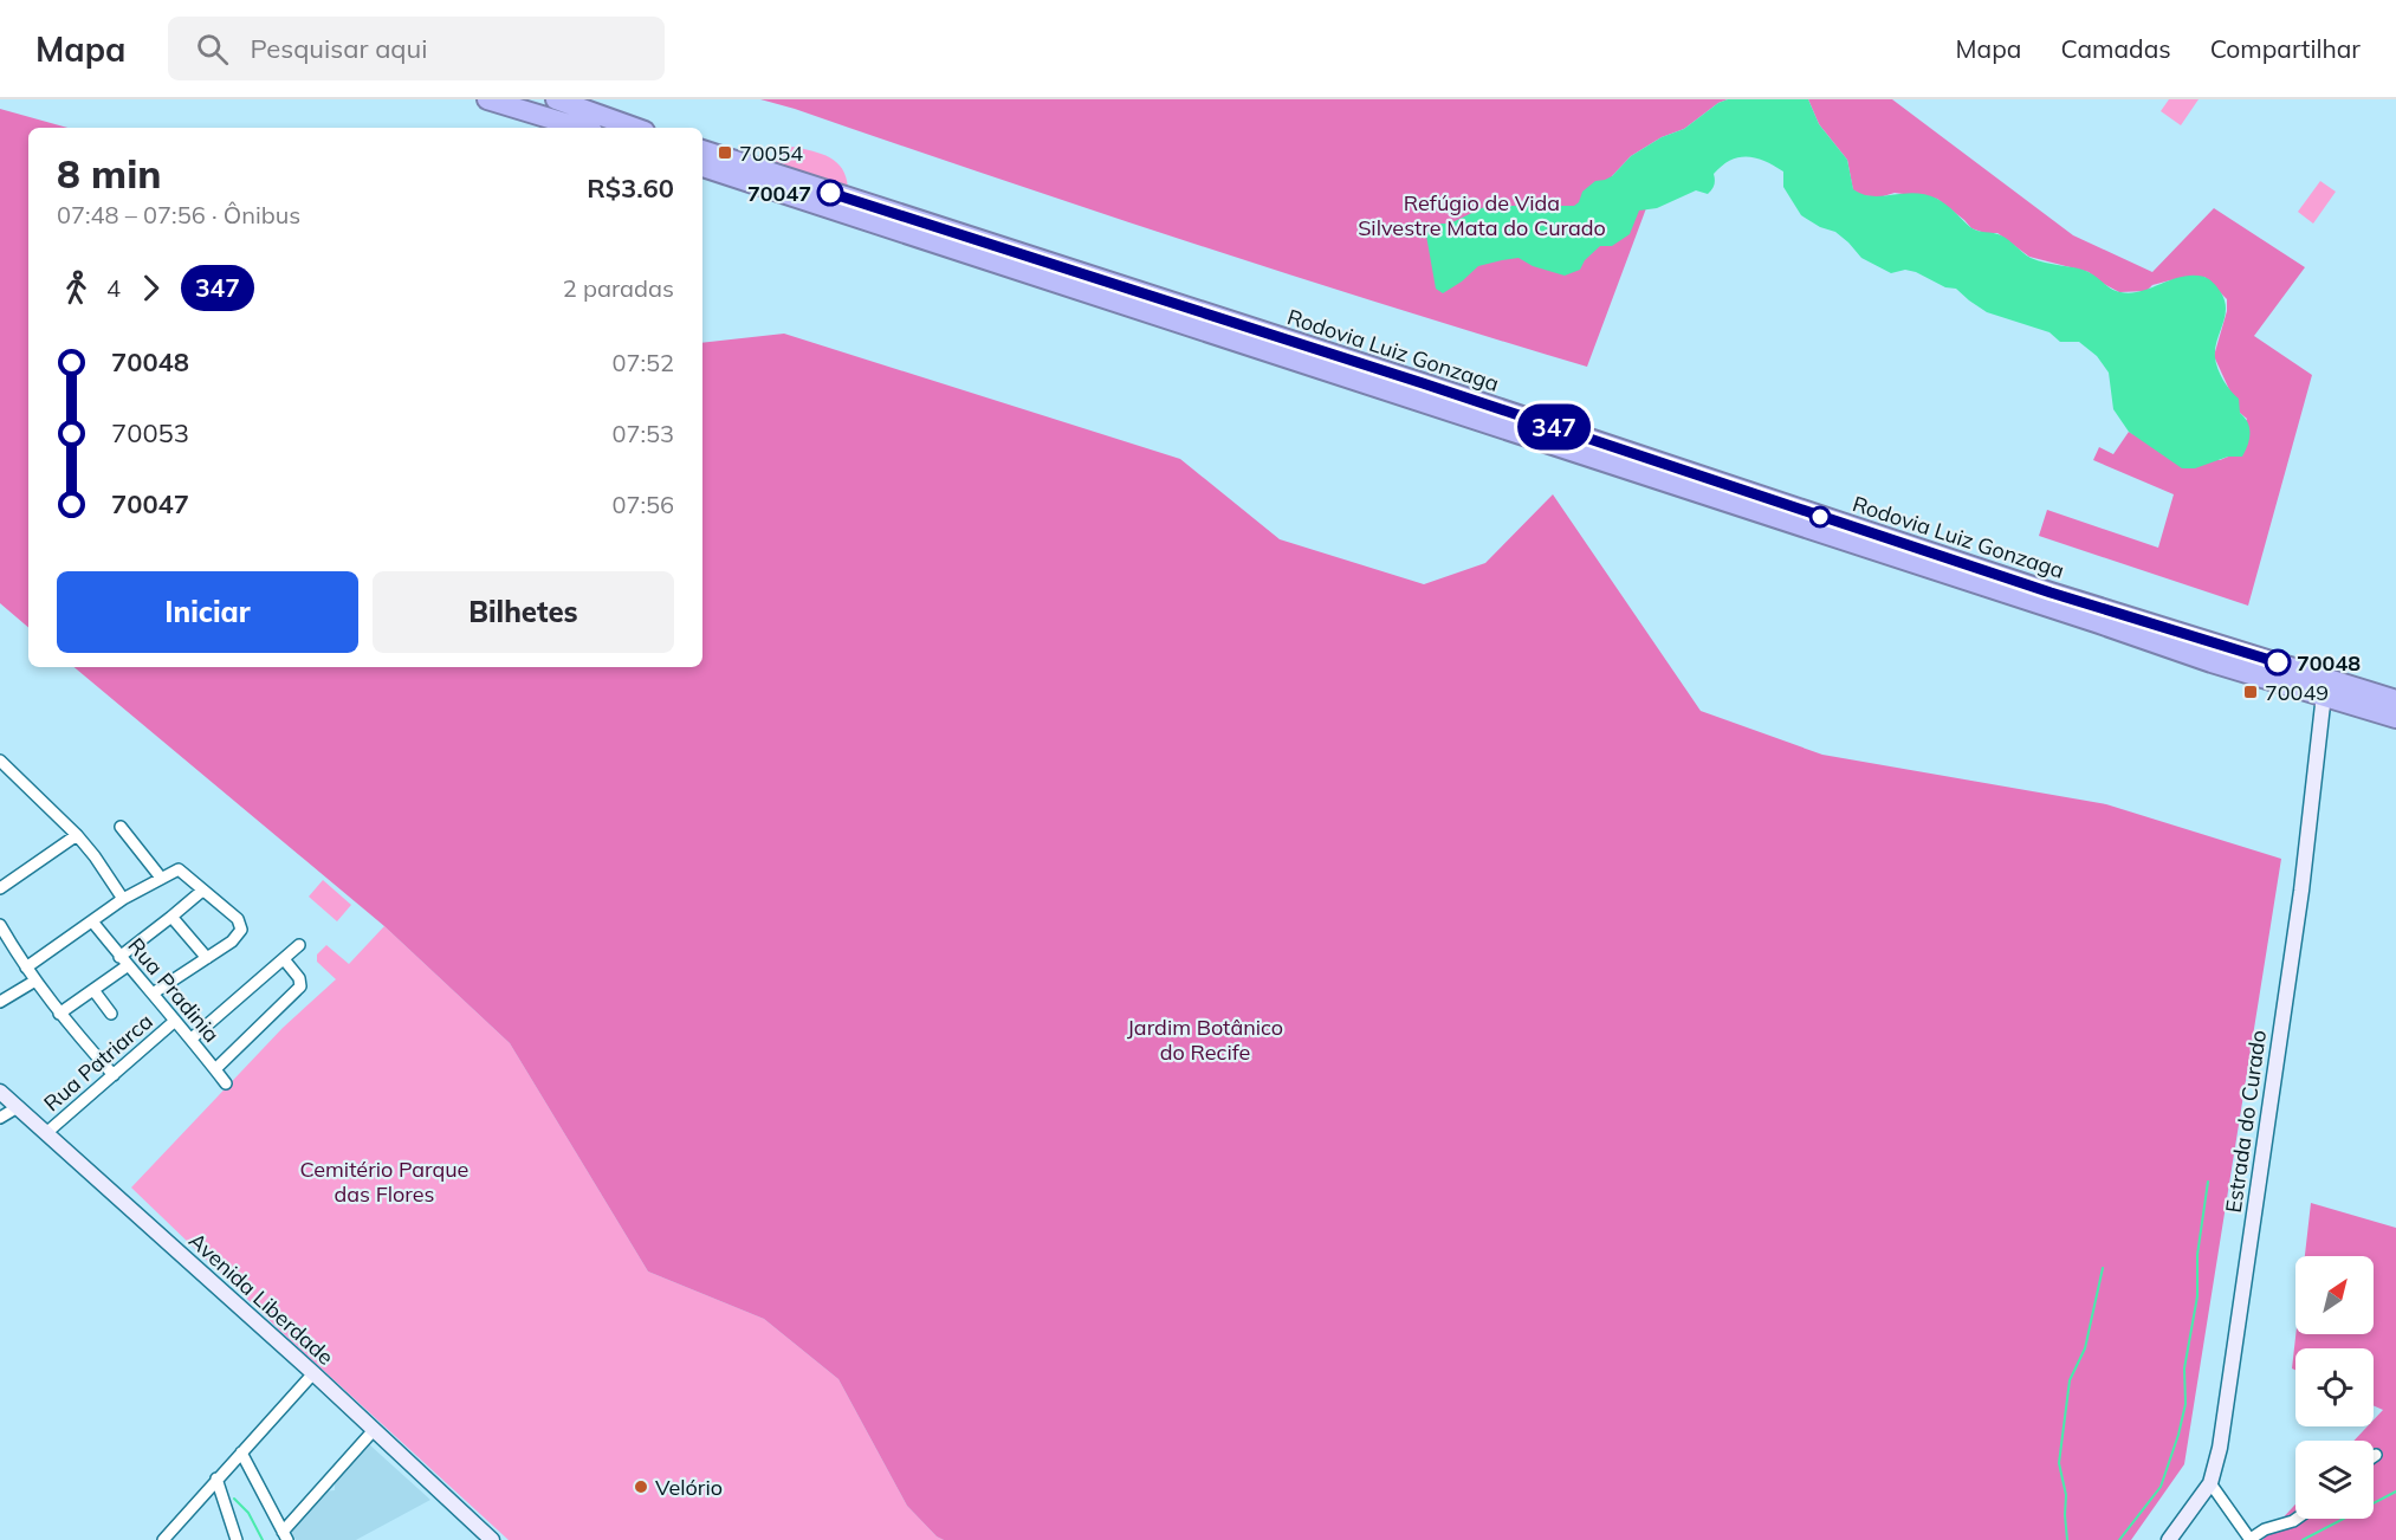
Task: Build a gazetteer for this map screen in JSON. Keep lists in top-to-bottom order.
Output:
{
  "streets": {
    "highway": ["Rodovia Luiz Gonzaga"],
    "main road": ["Estrada do Curado", "Avenida Liberdade"],
    "street": ["Rua Pradinia", "Rua Patriarca"]
  },
  "crossings": [
    ["Rodovia Luiz Gonzaga", "Estrada do Curado"],
    ["Rua Pradinia", "Rua Patriarca"],
    ["Rua Patriarca", "Avenida Liberdade"]
  ],
  "parks": ["Refúgio de Vida Silvestre Mata do Curado", "Jardim Botânico do Recife", "Cemitério Parque das Flores"],
  "places": {
    "transit": ["70054", "70049"],
    "other": ["70047", "70048", "Velório"]
  },
  "lines": ["bus line 347"],
  "north": "top right",
  "page": {
    "header": "Mapa",
    "search": "Pesquisar aqui",
    "nav": ["Mapa", "Camadas", "Compartilhar"],
    "on_map": "347",
    "heading": ["8 min", "07:48 – 07:56 · Ônibus", "R$3.60"],
    "legs": ["4", "347", "2 paradas"],
    "list": [
      {
        "name": "70048",
        "value": "07:52"
      },
      {
        "name": "70053",
        "value": "07:53"
      },
      {
        "name": "70047",
        "value": "07:56"
      }
    ],
    "buttons": ["Iniciar", "Bilhetes"]
  }
}
